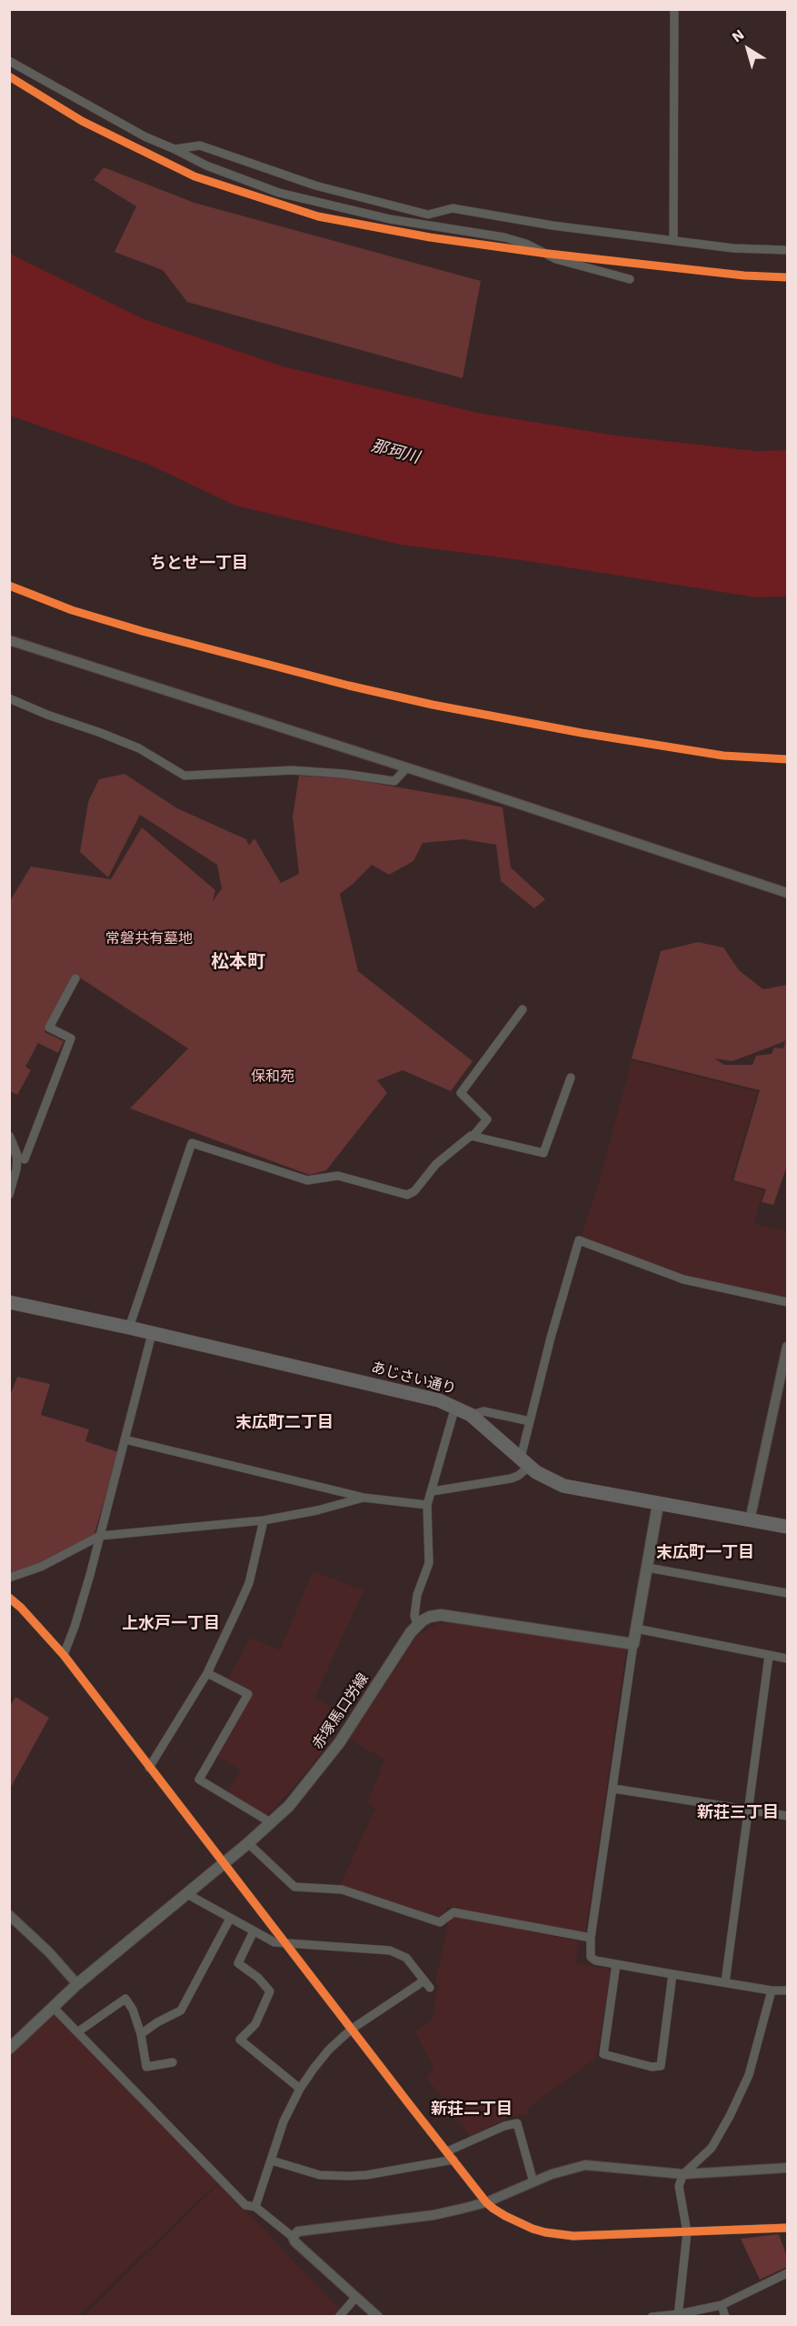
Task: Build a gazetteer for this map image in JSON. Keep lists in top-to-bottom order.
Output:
{
  "streets": {
    "highway": ["あじさい通り"],
    "main road": ["赤塚馬口労線"]
  },
  "districts": [
    "ちとせ一丁目",
    "松本町",
    "末広町二丁目",
    "末広町一丁目",
    "上水戸一丁目",
    "新荘三丁目",
    "新荘二丁目"
  ],
  "water": ["那珂川"],
  "parks": ["常磐共有墓地", "保和苑"],
  "north": "top left"
}
